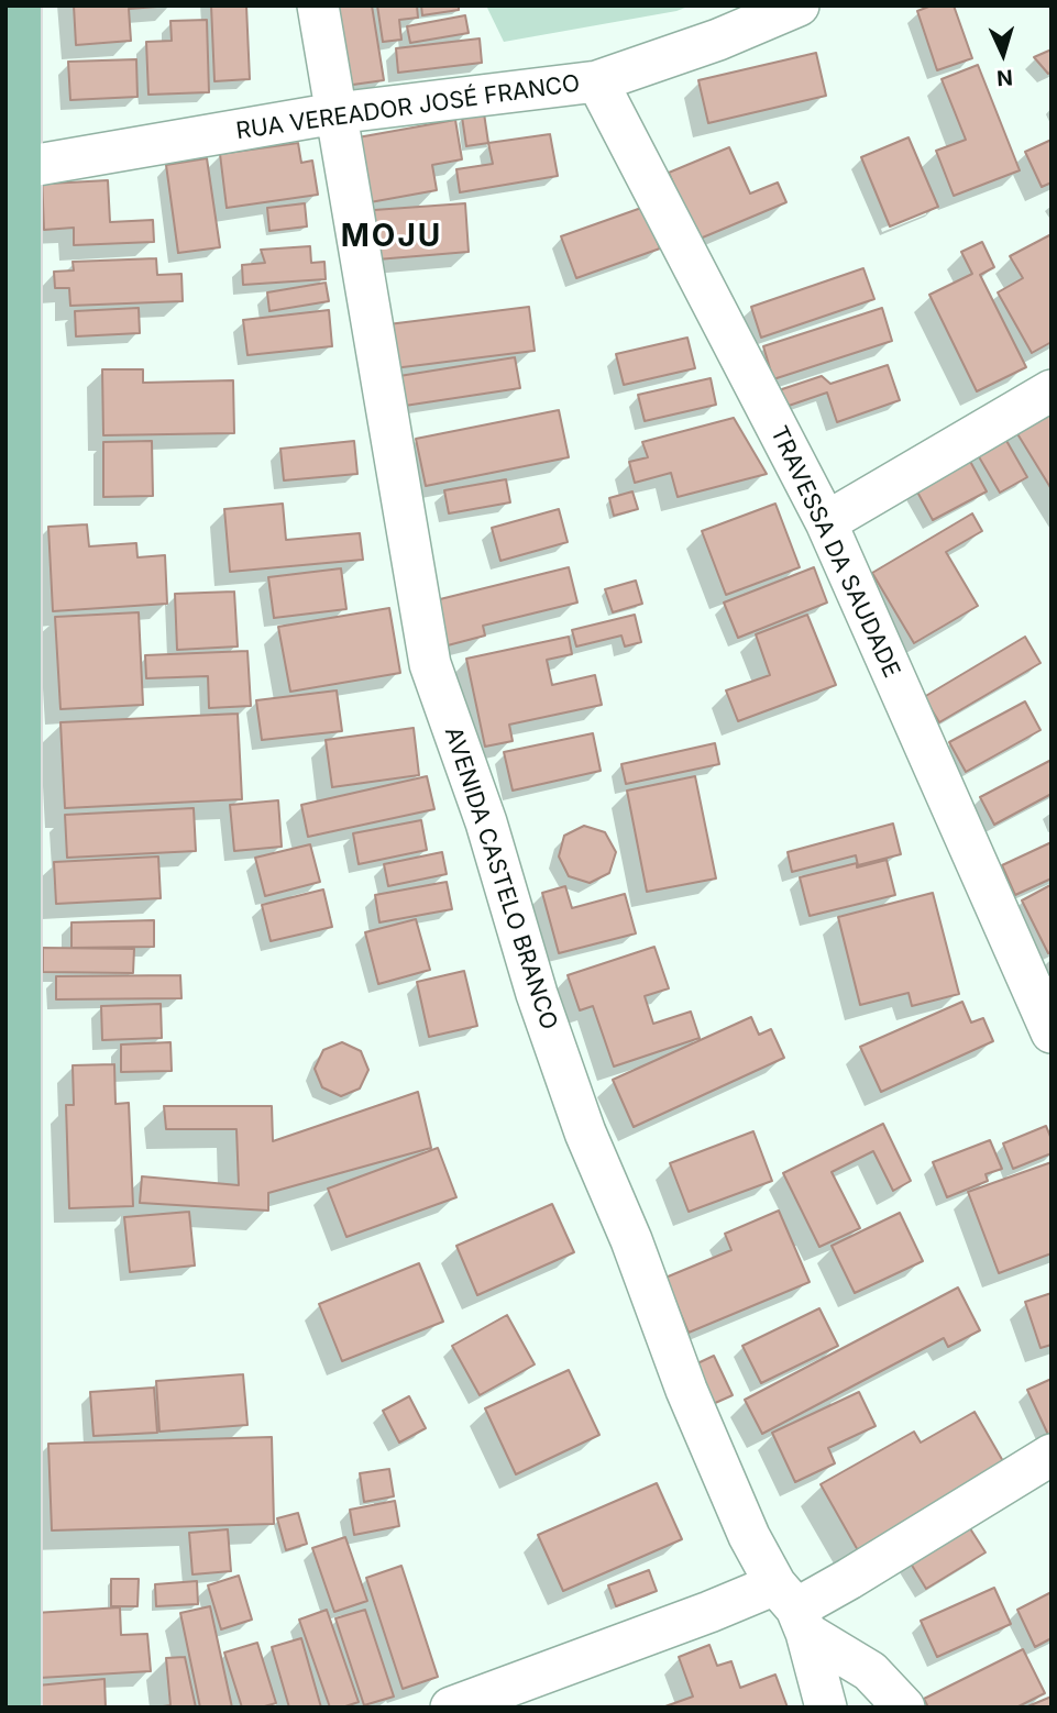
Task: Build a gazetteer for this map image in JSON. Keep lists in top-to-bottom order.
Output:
{
  "streets": {
    "street": ["RUA VEREADOR JOSÉ FRANCO", "TRAVESSA DA SAUDADE", "AVENIDA CASTELO BRANCO"]
  },
  "crossings": [
    ["RUA VEREADOR JOSÉ FRANCO", "TRAVESSA DA SAUDADE"],
    ["RUA VEREADOR JOSÉ FRANCO", "AVENIDA CASTELO BRANCO"]
  ],
  "districts": ["MOJU"],
  "north": "bottom"
}
